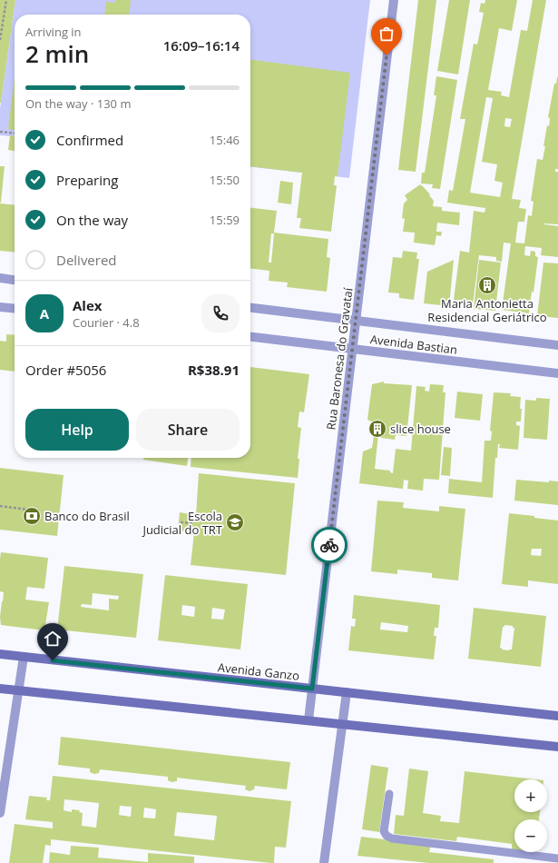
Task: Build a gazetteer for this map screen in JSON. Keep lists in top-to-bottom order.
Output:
{
  "streets": {
    "street": ["Avenida Bastian", "Rua Baronesa do Gravataí", "Avenida Ganzo"]
  },
  "crossings": [
    ["Avenida Bastian", "Rua Baronesa do Gravataí"],
    ["Rua Baronesa do Gravataí", "Avenida Ganzo"]
  ],
  "places": {
    "building": ["Maria Antonietta Residencial Geriátrico", "slice house"],
    "bank": ["Banco do Brasil"],
    "school or university": ["Escola Judicial do TRT"]
  },
  "page": {
    "heading": ["2 min", "Arriving in", "16:09–16:14"],
    "panel": [
      "Alex",
      "Courier · 4.8",
      "Order #5056",
      "R$38.91"
    ],
    "bar": "On the way · 130 m",
    "list": [
      ["Confirmed", "15:46"],
      ["Preparing", "15:50"],
      ["On the way", "15:59"],
      "Delivered"
    ],
    "round": "A",
    "buttons": ["Help", "Share"],
    "map_buttons": ["+", "−"]
  }
}
